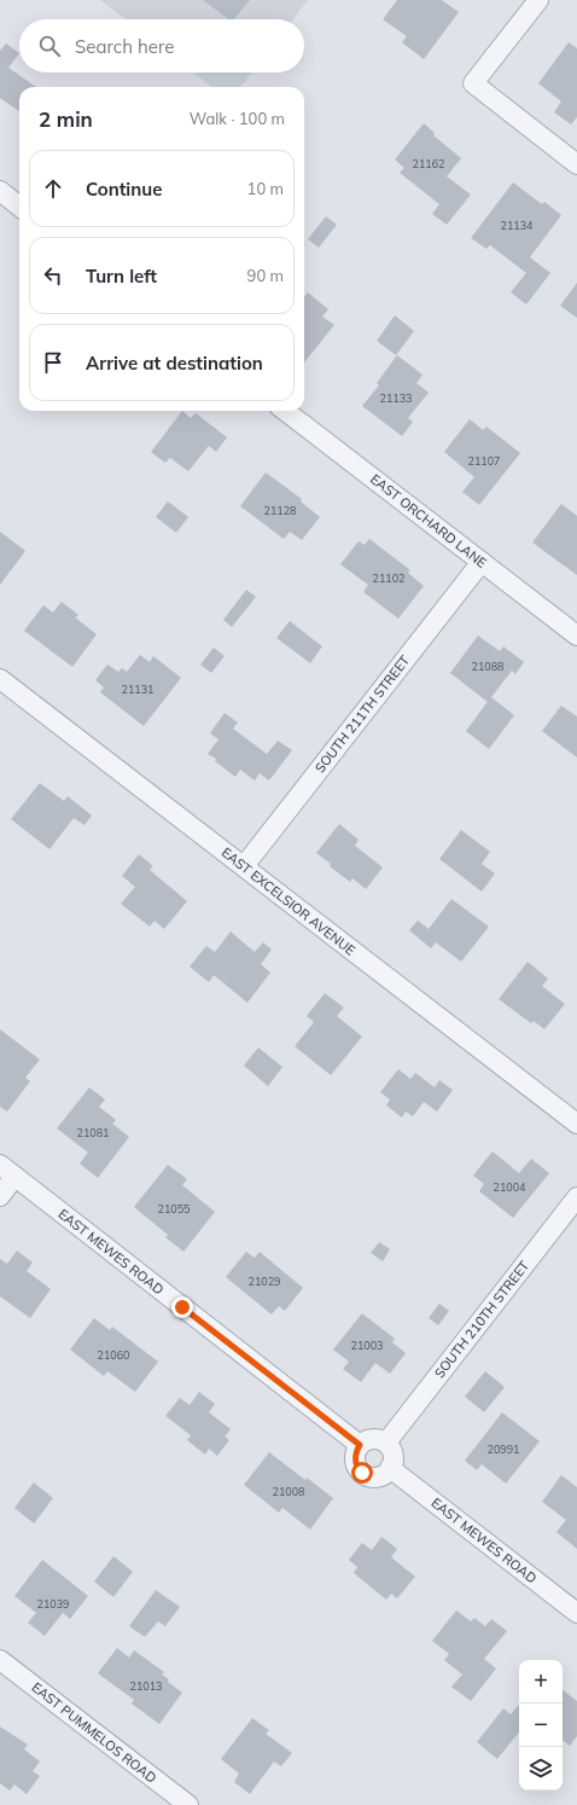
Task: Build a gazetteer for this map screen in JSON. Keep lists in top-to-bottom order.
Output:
{
  "streets": {
    "street": [
      "EAST ORCHARD LANE",
      "SOUTH 211TH STREET",
      "EAST EXCELSIOR AVENUE",
      "EAST MEWES ROAD",
      "SOUTH 210TH STREET",
      "EAST PUMMELOS ROAD"
    ]
  },
  "crossings": [
    ["EAST ORCHARD LANE", "SOUTH 211TH STREET"],
    ["SOUTH 211TH STREET", "EAST EXCELSIOR AVENUE"],
    ["EAST MEWES ROAD", "SOUTH 210TH STREET"]
  ],
  "house_numbers": [
    "21162",
    "21134",
    "21133",
    "21107",
    "21128",
    "21102",
    "21088",
    "21131",
    "21081",
    "21004",
    "21055",
    "21029",
    "21003",
    "21060",
    "20991",
    "21008",
    "21039",
    "21013"
  ],
  "page": {
    "search": "Search here",
    "heading": ["2 min", "Walk · 100 m"],
    "list": [
      ["Continue", "10 m"],
      ["Turn left", "90 m"],
      "Arrive at destination"
    ],
    "map_buttons": ["+", "−"]
  }
}
